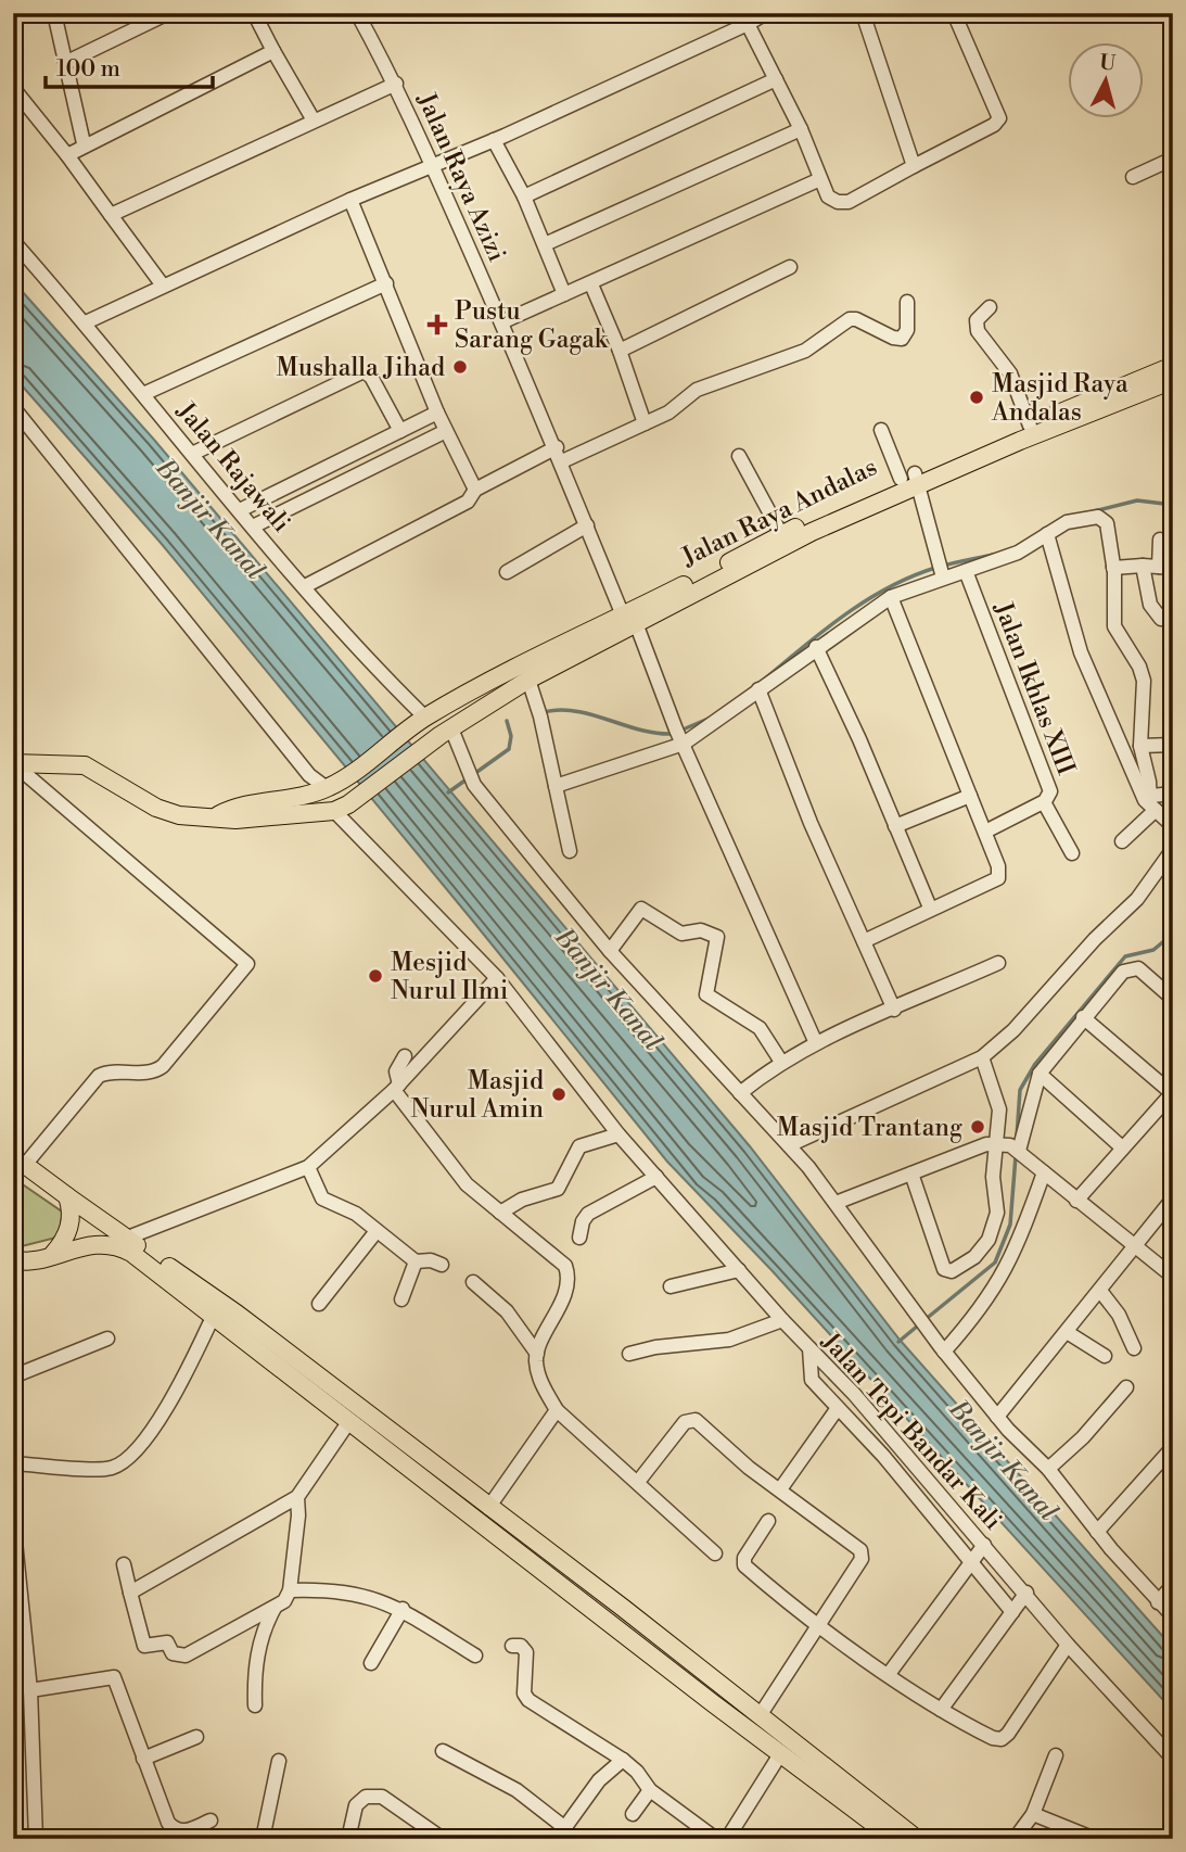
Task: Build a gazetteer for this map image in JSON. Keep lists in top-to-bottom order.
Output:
{
  "streets": {
    "main road": ["Jalan Raya Andalas"],
    "street": [
      "Jalan Raya Azizi",
      "Jalan Rajawali",
      "Jalan Ikhlas XIII",
      "Jalan Tepi Bandar Kali"
    ]
  },
  "crossings": [
    ["Jalan Raya Azizi", "Jalan Raya Andalas"],
    ["Jalan Rajawali", "Jalan Raya Andalas"],
    ["Jalan Raya Andalas", "Jalan Tepi Bandar Kali"]
  ],
  "water": ["Banjir Kanal"],
  "places": {
    "health": ["Pustu Sarang Gagak"],
    "other": [
      "Mushalla Jihad",
      "Masjid Raya Andalas",
      "Mesjid Nurul Ilmi",
      "Masjid Nurul Amin",
      "Masjid Trantang"
    ]
  },
  "scale_bar": "100 m",
  "north": "top"
}
